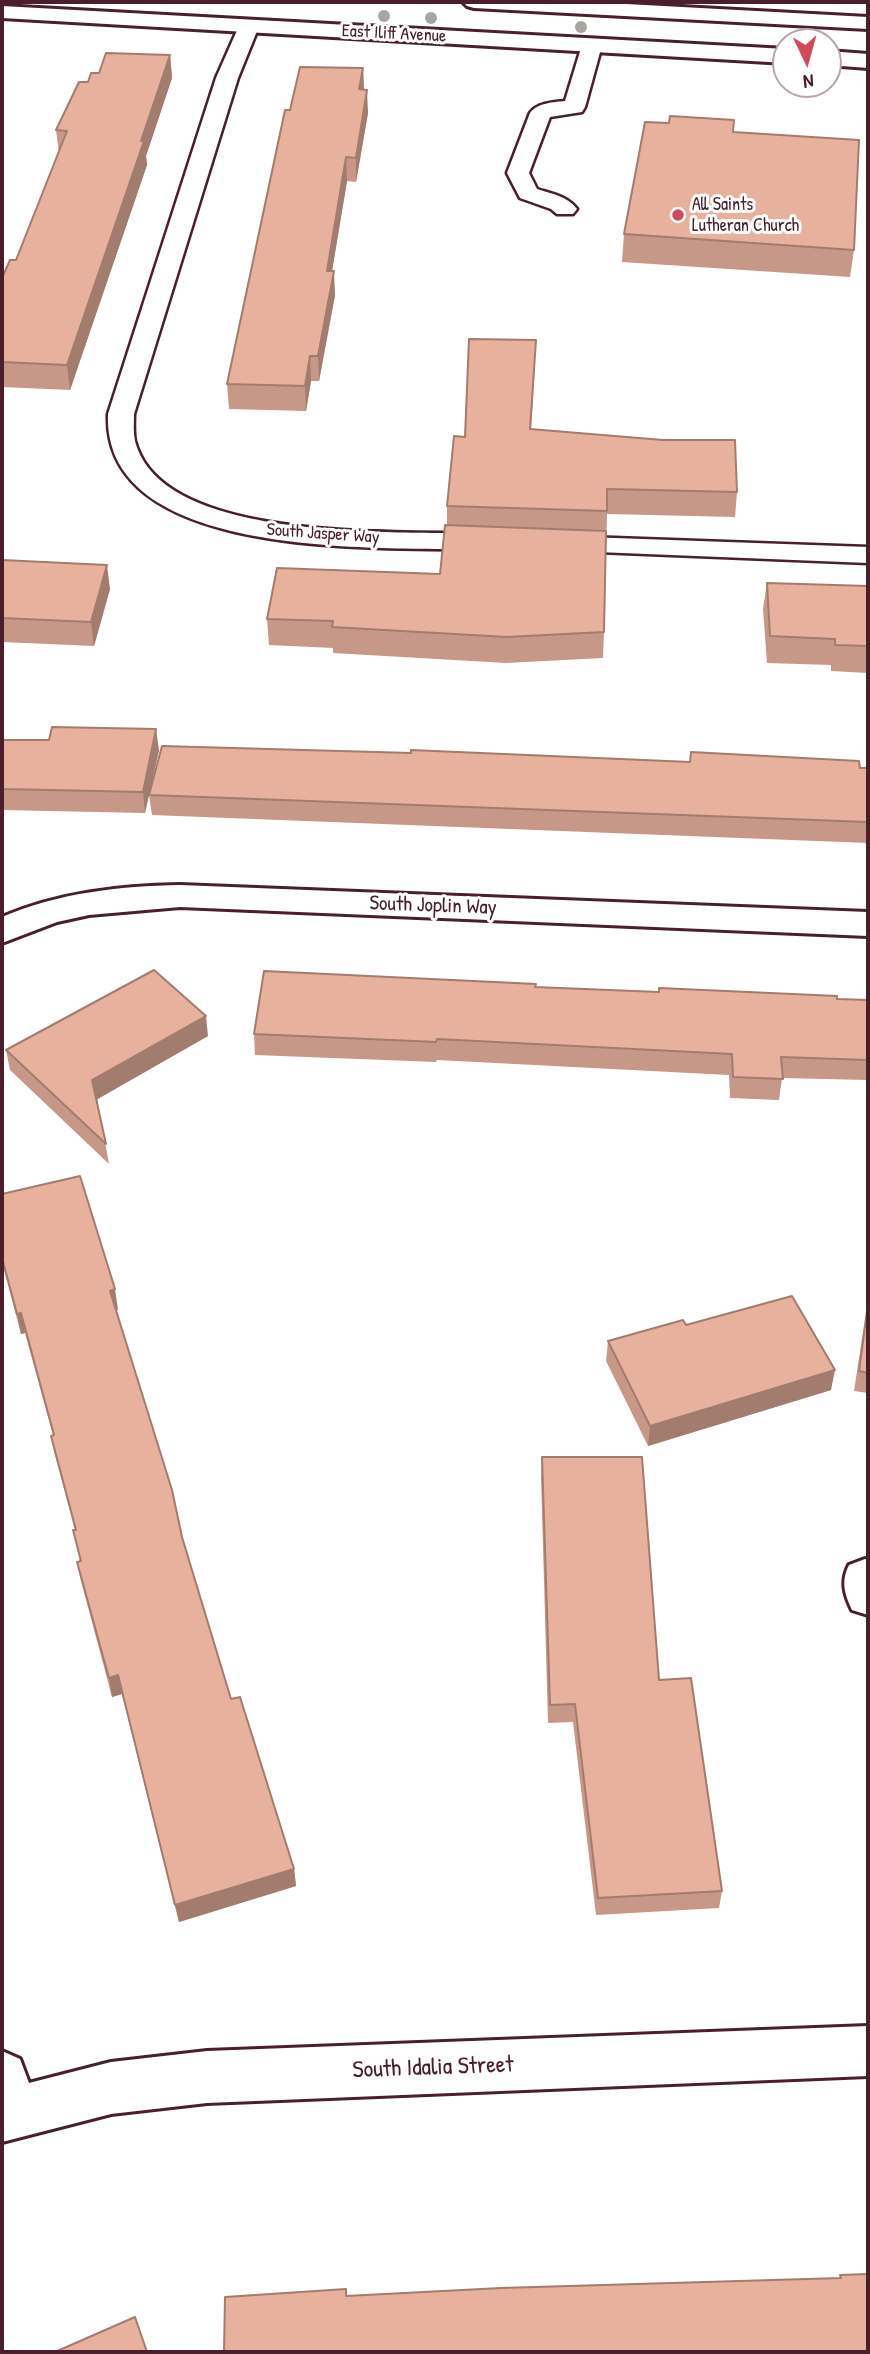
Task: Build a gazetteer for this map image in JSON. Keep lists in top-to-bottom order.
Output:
{
  "streets": {
    "main road": ["East Iliff Avenue", "South Joplin Way", "South Idalia Street"],
    "lane": ["South Jasper Way"]
  },
  "crossings": [
    ["East Iliff Avenue", "South Jasper Way"]
  ],
  "places": ["All Saints Lutheran Church"],
  "north": "bottom"
}
